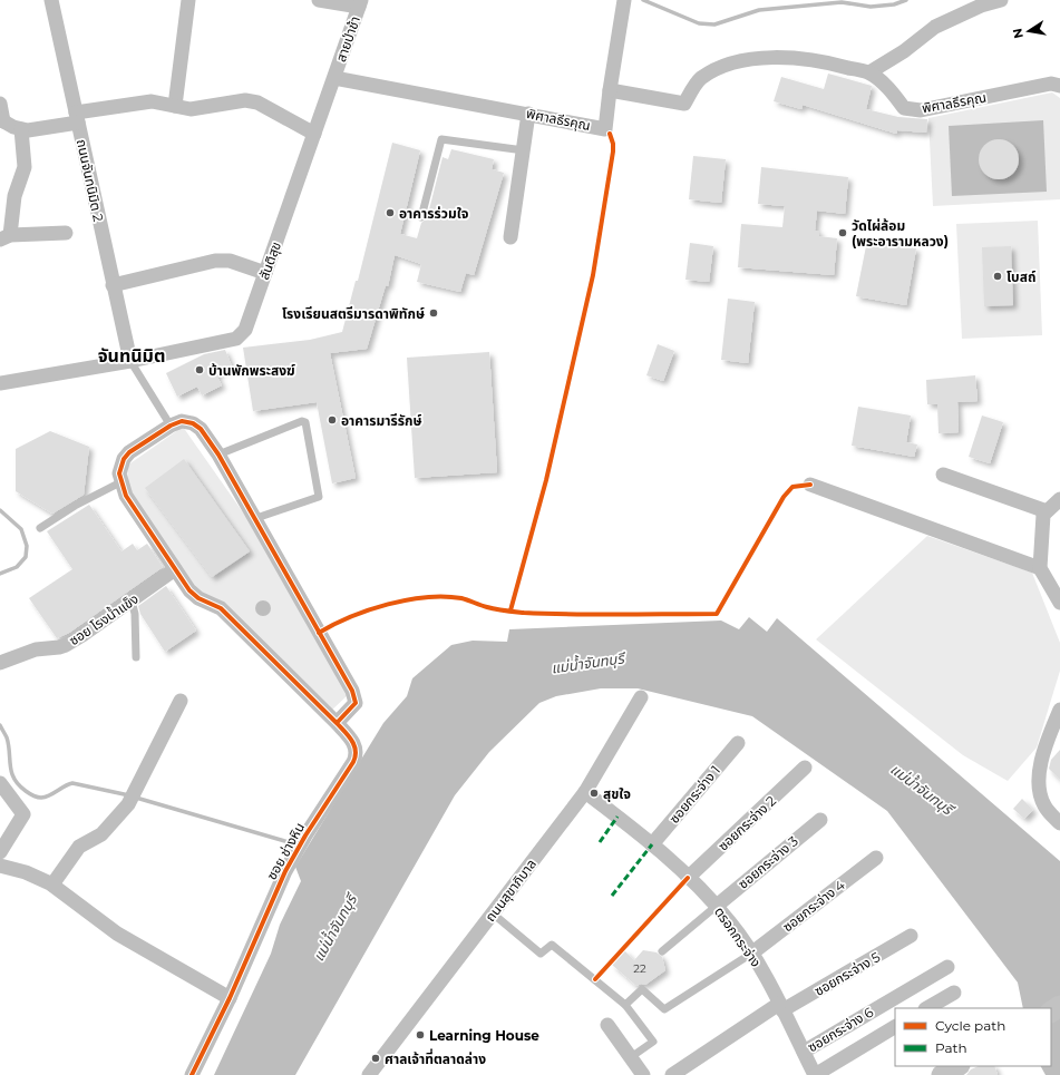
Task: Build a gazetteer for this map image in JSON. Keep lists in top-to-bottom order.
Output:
{
  "streets": {
    "street": [
      "สายป่าช้า",
      "พิศาลธีรคุณ",
      "ถนนจันทนิมิต 2",
      "สันติสุข",
      "ซอย โรงน้ำแข็ง",
      "ซอยกระจ่าง 1",
      "ซอยกระจ่าง 2",
      "ซอย ช่างหิน",
      "ซอยกระจ่าง 3",
      "ถนนสุขาภิบาล",
      "ซอยกระจ่าง 4",
      "ตรอกกระจ่าง",
      "ซอยกระจ่าง 5",
      "ซอยกระจ่าง 6"
    ]
  },
  "crossings": [
    ["สายป่าช้า", "พิศาลธีรคุณ"],
    ["สายป่าช้า", "สันติสุข"],
    ["พิศาลธีรคุณ", "สันติสุข"],
    ["ถนนจันทนิมิต 2", "สันติสุข"],
    ["ซอย โรงน้ำแข็ง", "ซอย ช่างหิน"],
    ["ซอยกระจ่าง 1", "ตรอกกระจ่าง"],
    ["ซอยกระจ่าง 2", "ตรอกกระจ่าง"],
    ["ซอยกระจ่าง 3", "ตรอกกระจ่าง"],
    ["ถนนสุขาภิบาล", "ตรอกกระจ่าง"],
    ["ซอยกระจ่าง 4", "ตรอกกระจ่าง"],
    ["ตรอกกระจ่าง", "ซอยกระจ่าง 5"],
    ["ตรอกกระจ่าง", "ซอยกระจ่าง 6"]
  ],
  "districts": ["จันทนิมิต"],
  "water": ["แม่น้ำจันทบุรี"],
  "places": [
    "อาคารร่วมใจ",
    "วัดไผ่ล้อม (พระอารามหลวง)",
    "โบสถ์",
    "โรงเรียนสตรีมารดาพิทักษ์",
    "บ้านพักพระสงฆ์",
    "อาคารมารีรักษ์",
    "สุขใจ",
    "Learning House",
    "ศาลเจ้าที่ตลาดล่าง"
  ],
  "house_numbers": ["22"],
  "legend": ["Cycle path", "Path"],
  "north": "left"
}
